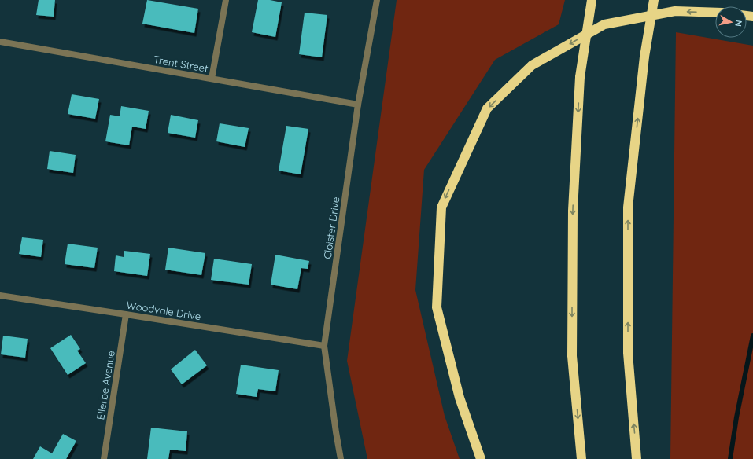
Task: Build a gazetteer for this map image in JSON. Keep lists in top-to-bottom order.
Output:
{
  "streets": {
    "street": [
      "Trent Street",
      "Cloister Drive",
      "Woodvale Drive",
      "Ellerbe Avenue"
    ]
  },
  "crossings": [
    ["Trent Street", "Cloister Drive"],
    ["Cloister Drive", "Woodvale Drive"],
    ["Woodvale Drive", "Ellerbe Avenue"]
  ],
  "north": "right"
}
